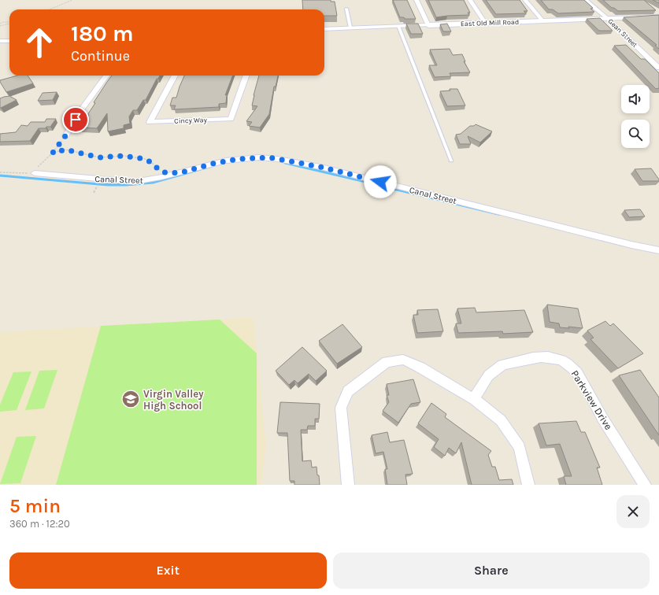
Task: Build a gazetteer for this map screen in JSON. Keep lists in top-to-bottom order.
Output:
{
  "streets": {
    "street": [
      "East Old Mill Road",
      "Gean Street",
      "Cincy Way",
      "Canal Street",
      "Parkview Drive"
    ]
  },
  "crossings": [
    ["East Old Mill Road", "Gean Street"]
  ],
  "places": {
    "school or university": ["Virgin Valley High School"]
  },
  "page": {
    "turn": ["180 m", "Continue"],
    "heading": ["5 min", "360 m · 12:20"],
    "buttons": ["Exit", "Share"]
  }
}
